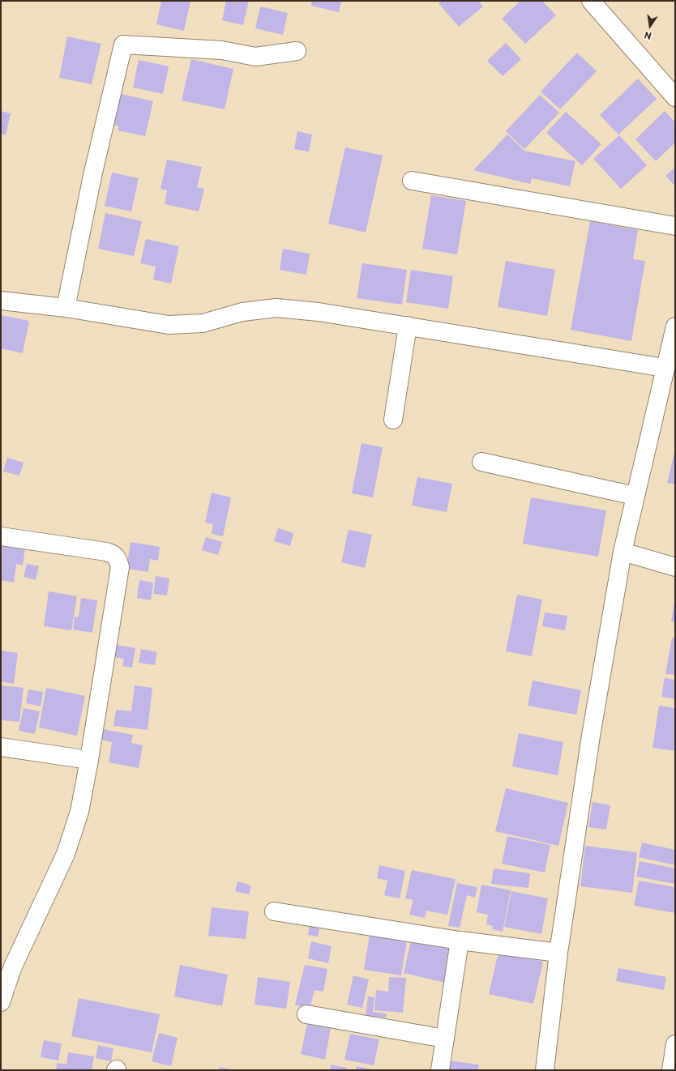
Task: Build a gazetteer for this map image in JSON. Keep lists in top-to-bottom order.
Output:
{
  "north": "bottom"
}
